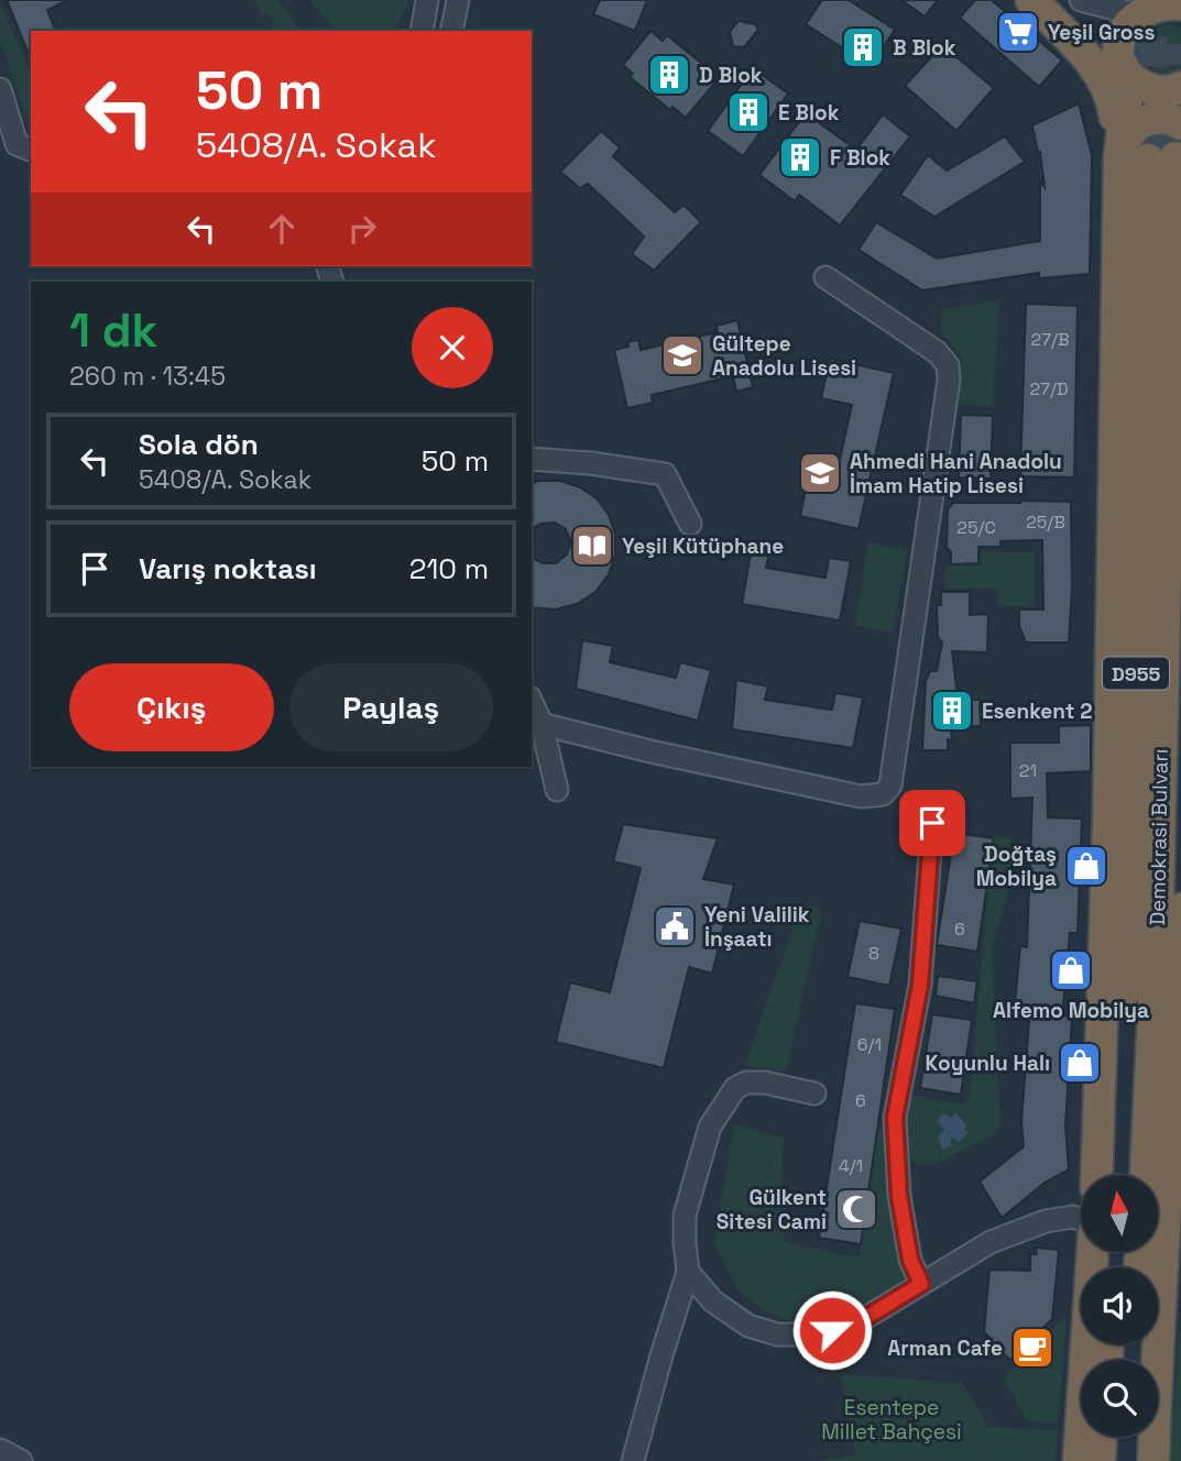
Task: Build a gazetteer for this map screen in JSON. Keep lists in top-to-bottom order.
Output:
{
  "streets": {
    "highway": ["D955", "Demokrasi Bulvarı"]
  },
  "parks": ["Esentepe Millet Bahçesi"],
  "places": {
    "supermarket": ["Yeşil Gross"],
    "building": [
      "B Blok",
      "D Blok",
      "E Blok",
      "F Blok",
      "Esenkent 2"
    ],
    "school or university": ["Gültepe Anadolu Lisesi", "Ahmedi Hani Anadolu İmam Hatip Lisesi"],
    "library": ["Yeşil Kütüphane"],
    "shop": ["Doğtaş Mobilya", "Alfemo Mobilya", "Koyunlu Halı"],
    "public building": ["Yeni Valilik İnşaatı"],
    "mosque": ["Gülkent Sitesi Cami"],
    "cafe": ["Arman Cafe"]
  },
  "house_numbers": [
    "27/B",
    "27/D",
    "25/B",
    "25/C",
    "21",
    "6",
    "8",
    "6/1",
    "6",
    "4/1"
  ],
  "north": "top",
  "page": {
    "turn": ["50 m", "5408/A. Sokak"],
    "heading": ["1 dk", "260 m · 13:45"],
    "list": [
      {
        "name": "Sola dön",
        "note": "5408/A. Sokak",
        "value": "50 m"
      },
      {
        "name": "Varış noktası",
        "value": "210 m"
      }
    ],
    "buttons": ["Çıkış", "Paylaş"]
  }
}
